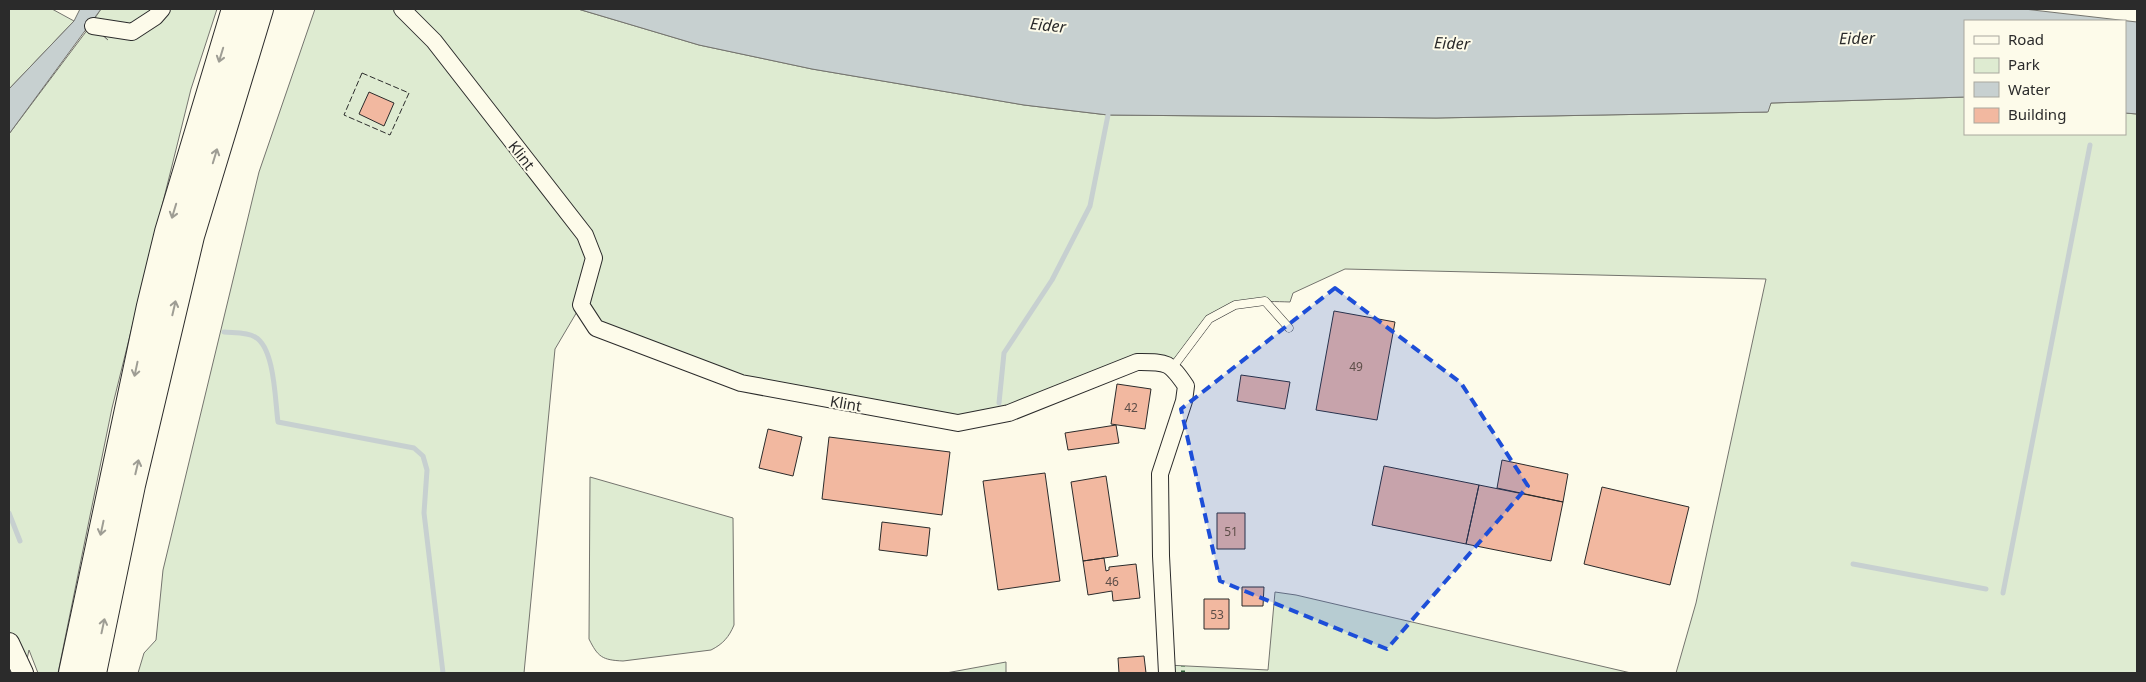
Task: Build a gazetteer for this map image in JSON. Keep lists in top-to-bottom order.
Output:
{
  "streets": {
    "street": ["Klint"]
  },
  "water": ["Eider"],
  "house_numbers": [
    "49",
    "42",
    "51",
    "46",
    "53"
  ],
  "legend": [
    "Road",
    "Park",
    "Water",
    "Building"
  ]
}
